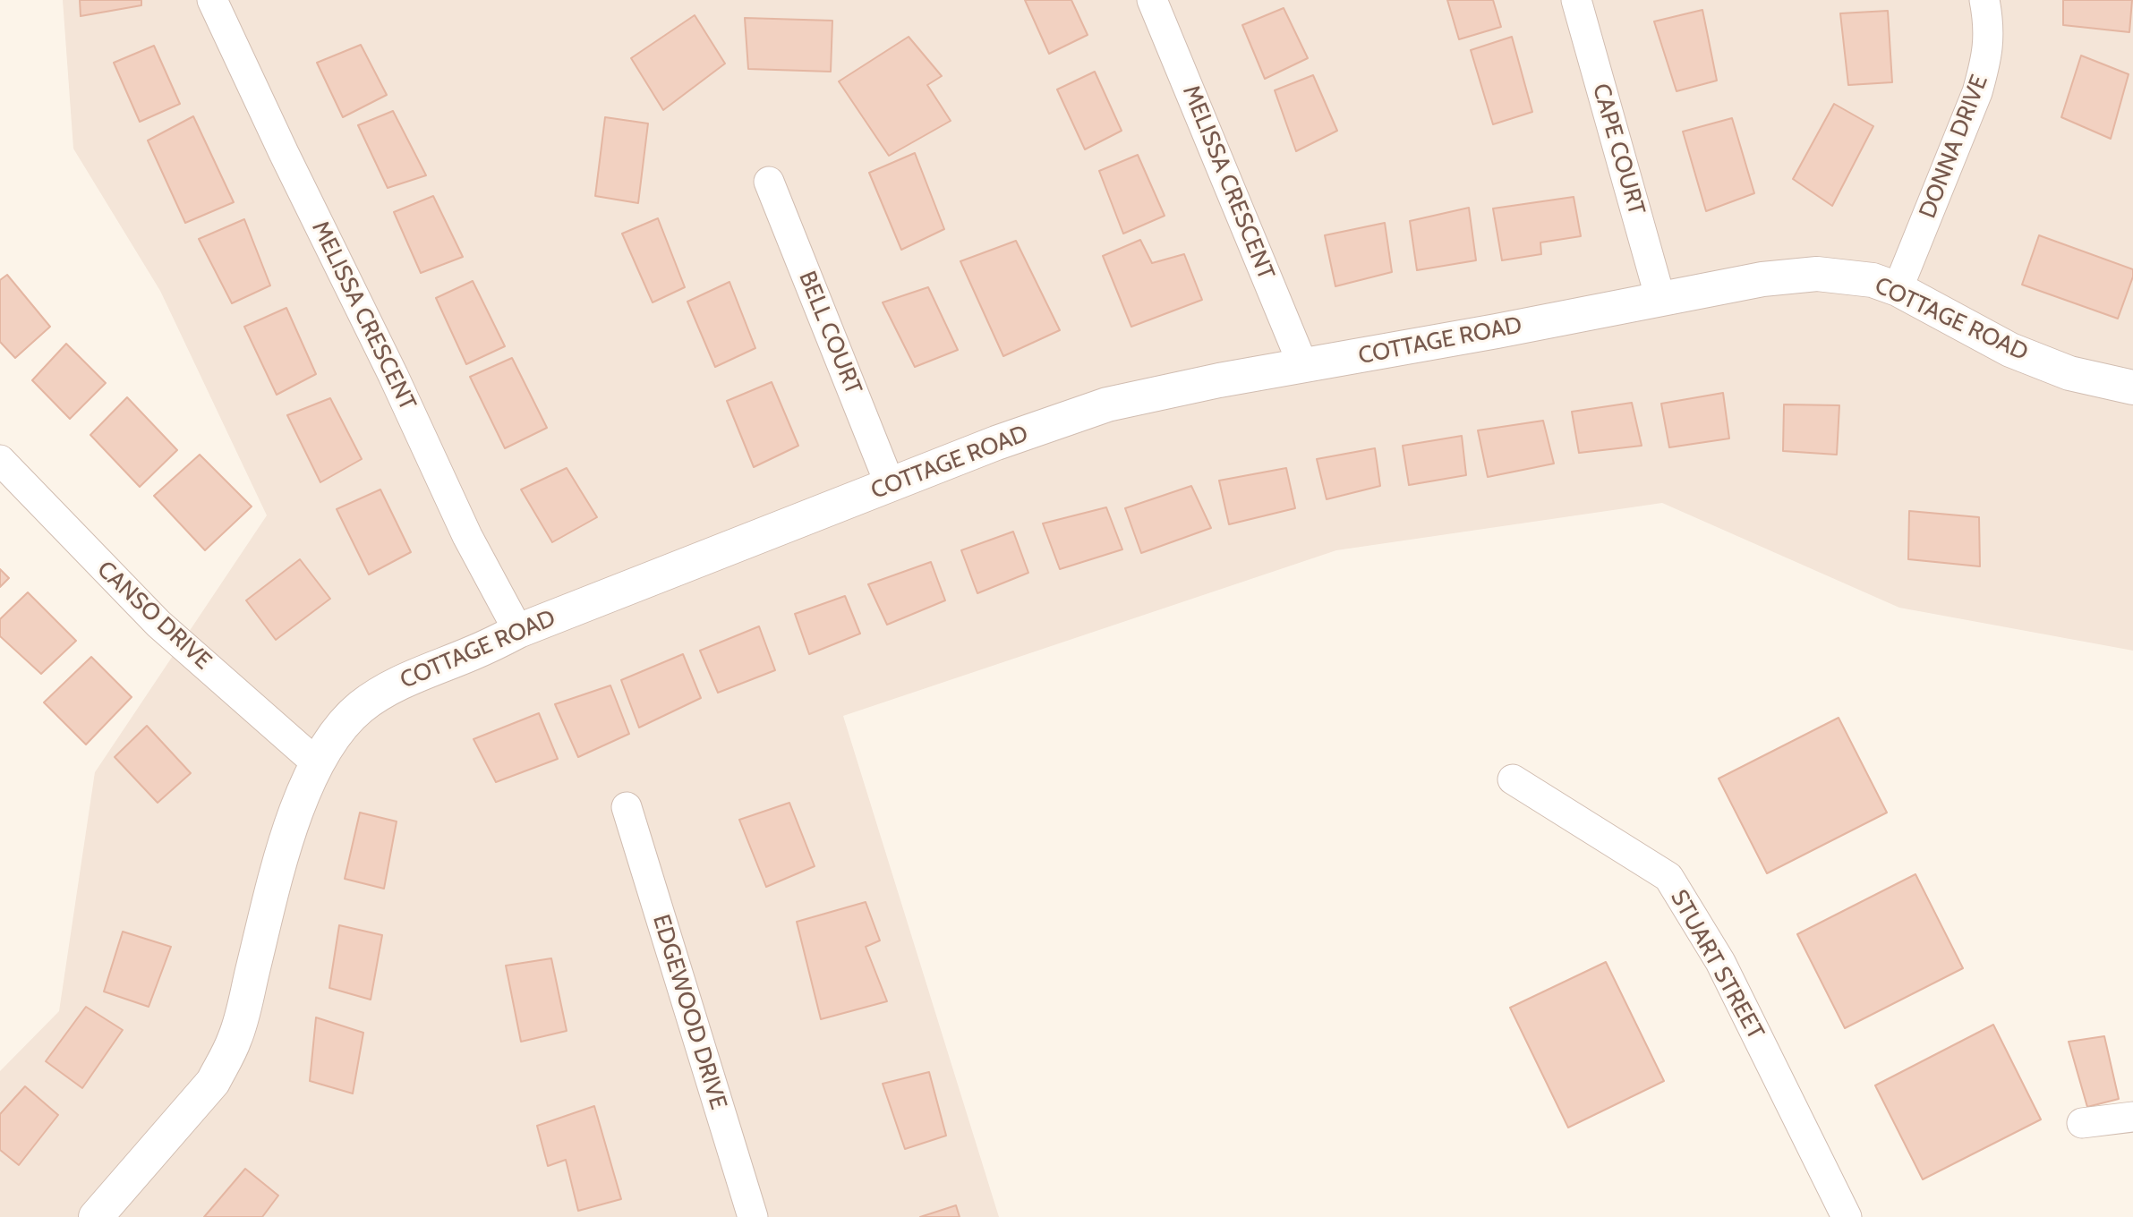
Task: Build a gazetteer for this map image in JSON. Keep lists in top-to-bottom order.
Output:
{
  "streets": {
    "street": [
      "DONNA DRIVE",
      "CAPE COURT",
      "MELISSA CRESCENT",
      "COTTAGE ROAD",
      "BELL COURT",
      "CANSO DRIVE",
      "STUART STREET",
      "EDGEWOOD DRIVE"
    ]
  },
  "crossings": [
    ["DONNA DRIVE", "COTTAGE ROAD"],
    ["CAPE COURT", "COTTAGE ROAD"],
    ["MELISSA CRESCENT", "COTTAGE ROAD"],
    ["COTTAGE ROAD", "BELL COURT"],
    ["COTTAGE ROAD", "CANSO DRIVE"]
  ]
}
